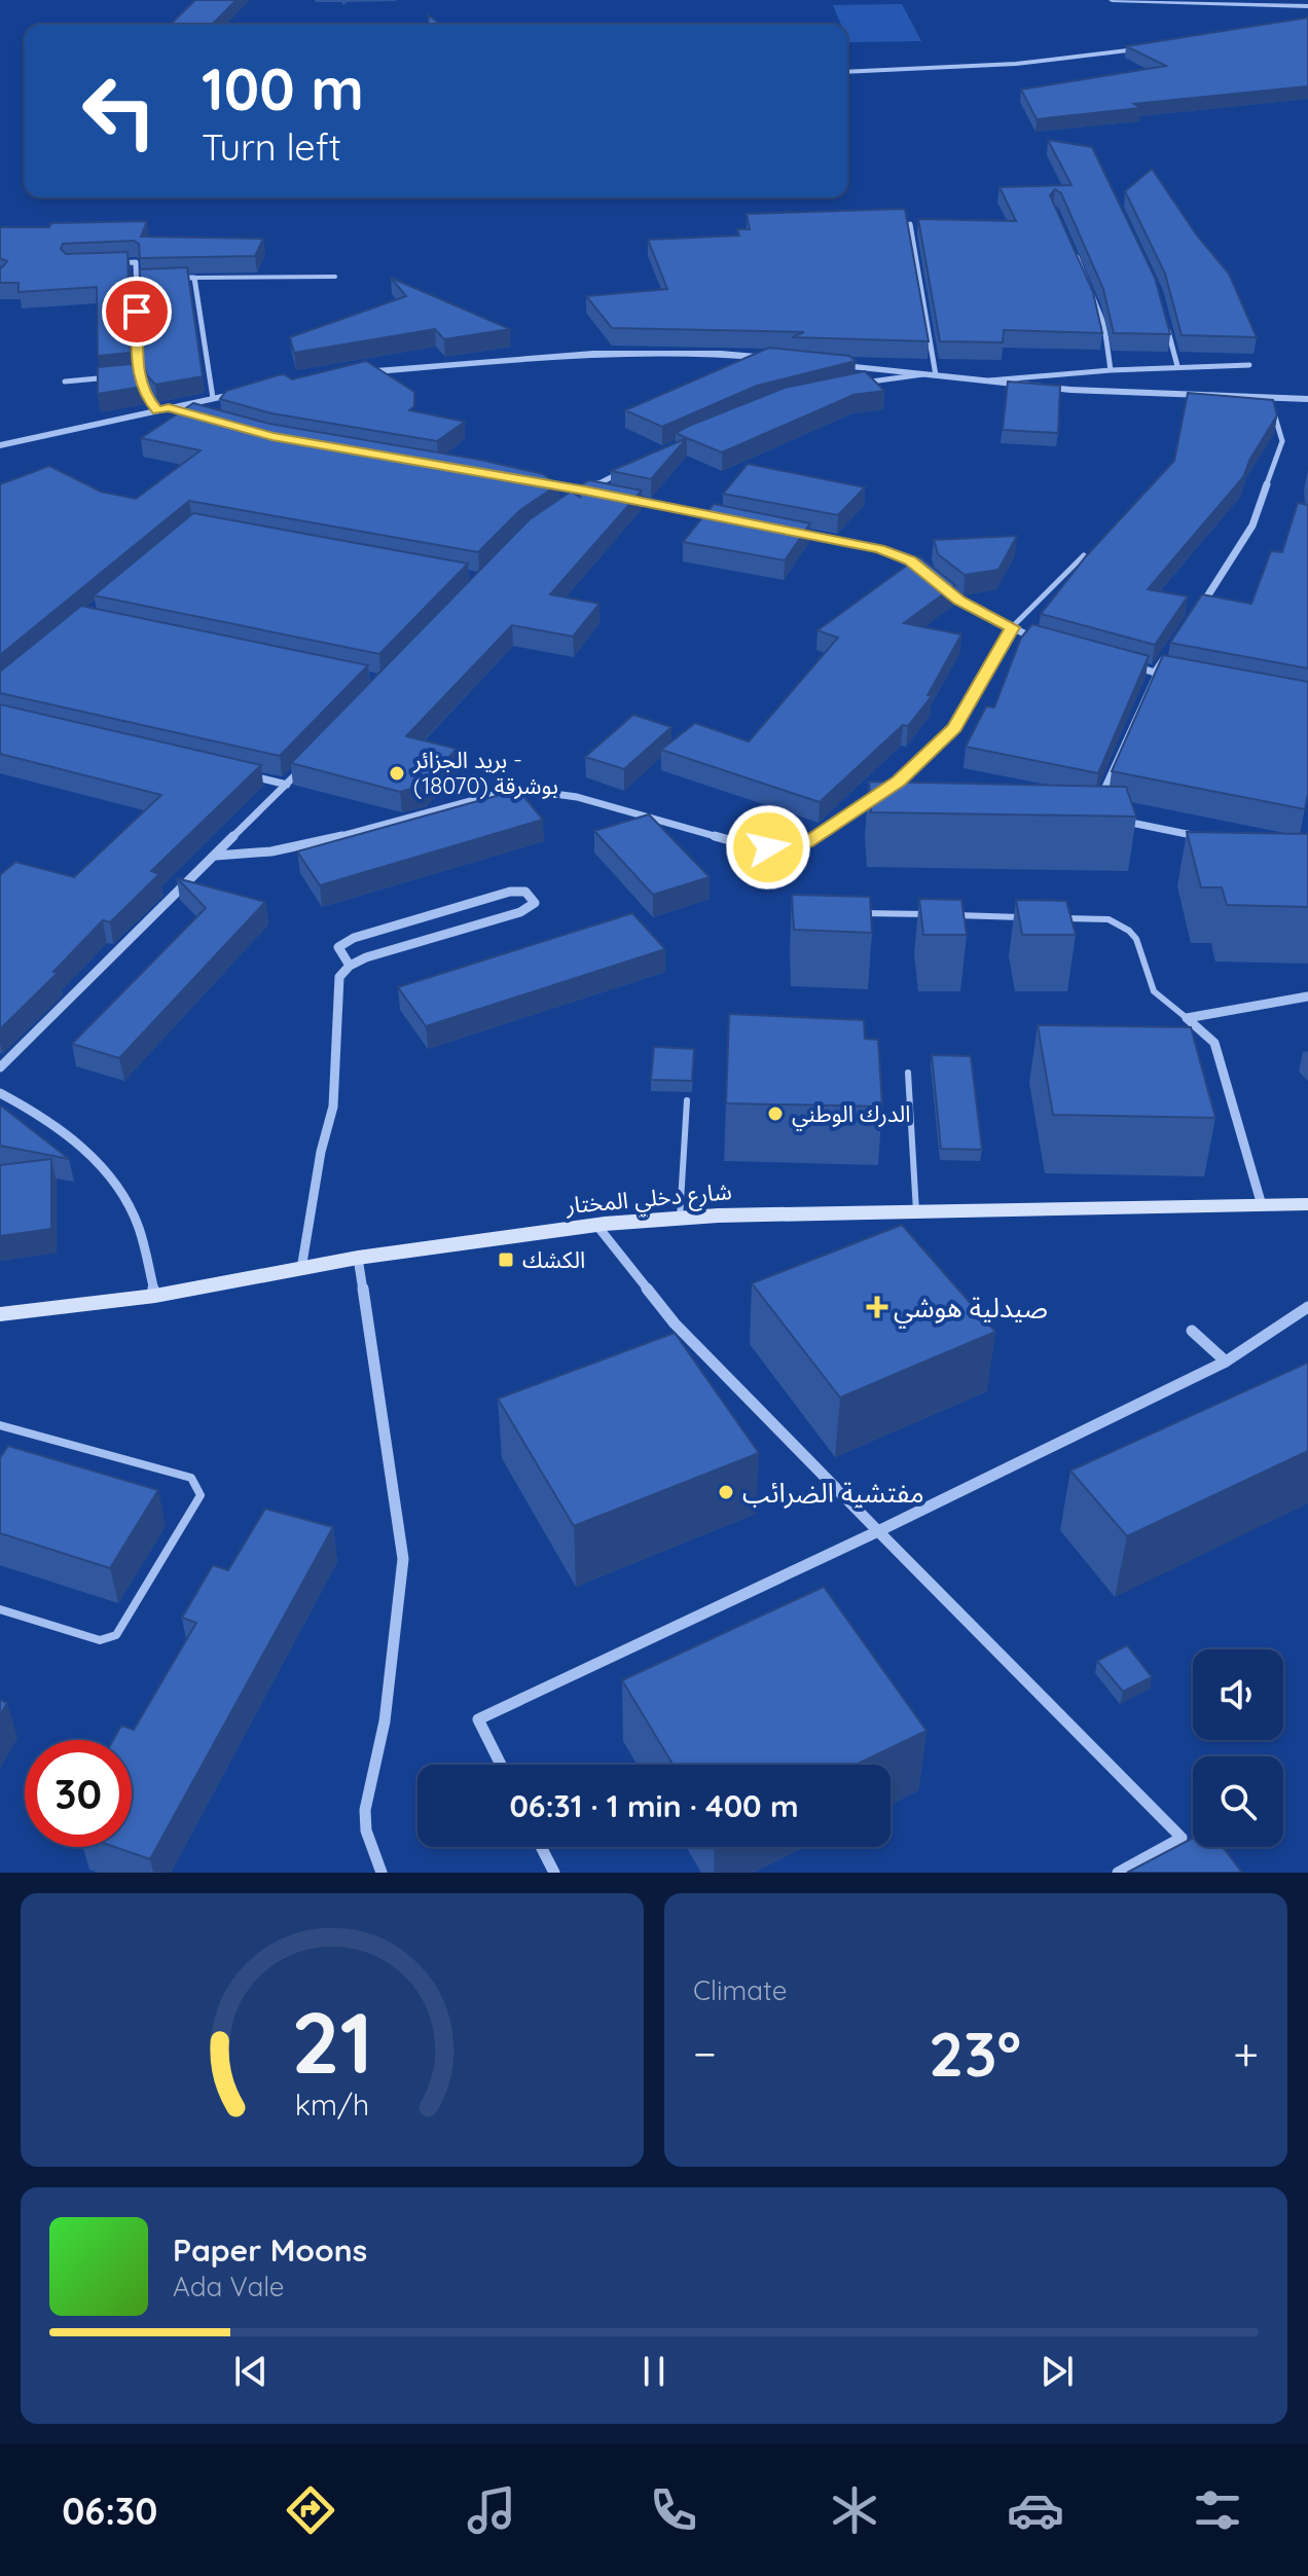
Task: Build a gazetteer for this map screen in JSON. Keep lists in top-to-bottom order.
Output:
{
  "streets": {
    "main road": ["شارع دخلي المختار"]
  },
  "places": {
    "other": ["بريد الجزائر - بوشرقة (18070)", "الدرك الوطني", "مفتشية الضرائب"],
    "transit": ["الكشك"],
    "health": ["صيدلية هوشي"]
  },
  "page": {
    "turn": ["100 m", "Turn left"],
    "limit": "30",
    "trip": "06:31 · 1 min · 400 m",
    "tile": "Climate",
    "heat": ["−", "23°", "+"],
    "song": ["Paper Moons", "Ada Vale"],
    "tabs": "06:30",
    "gauge": ["21", "km/h"]
  }
}
